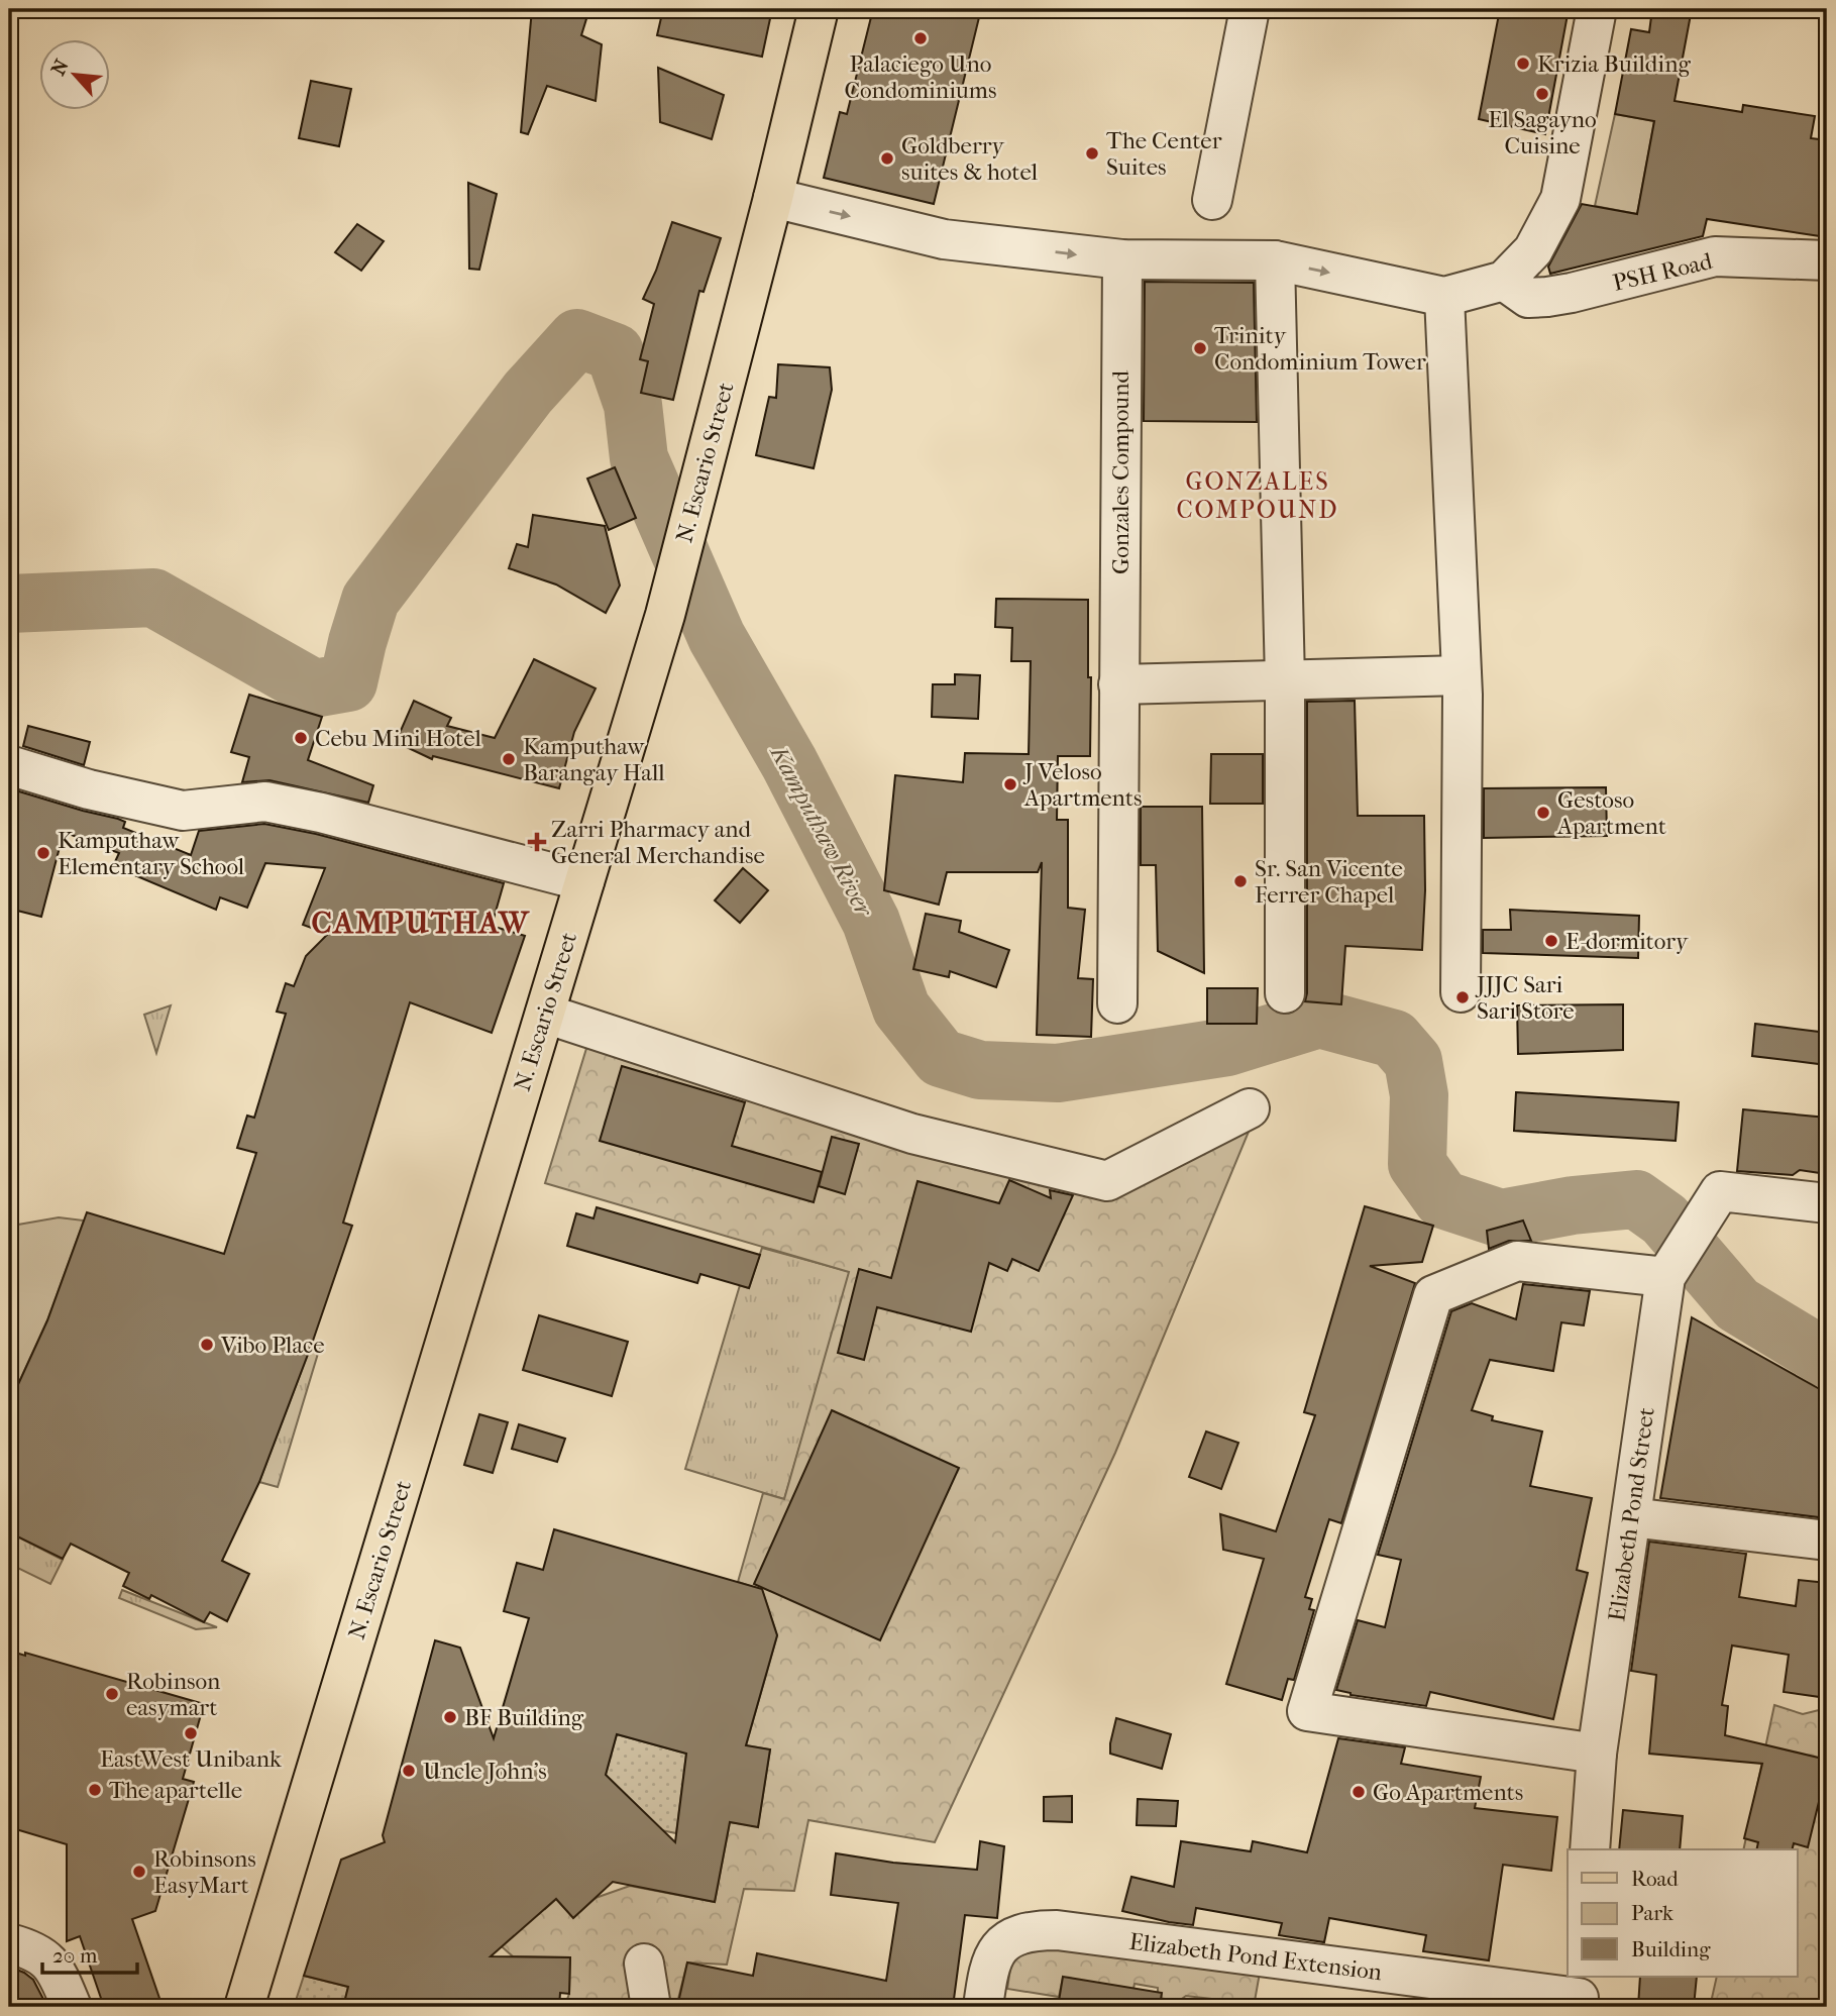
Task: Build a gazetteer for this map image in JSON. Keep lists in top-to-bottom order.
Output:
{
  "streets": {
    "main road": ["N. Escario Street"],
    "street": [
      "PSH Road",
      "Gonzales Compound",
      "Elizabeth Pond Street",
      "Elizabeth Pond Extension"
    ]
  },
  "districts": ["GONZALES COMPOUND", "CAMPUTHAW"],
  "water": ["Kamputhaw River"],
  "places": {
    "other": [
      "Palaciego Uno Condominiums",
      "Krizia Building",
      "El Sagayno Cuisine",
      "The Center Suites",
      "Goldberry suites & hotel",
      "Trinity Condominium Tower",
      "Cebu Mini Hotel",
      "Kamputhaw Barangay Hall",
      "J Veloso Apartments",
      "Gestoso Apartment",
      "Kamputhaw Elementary School",
      "Sr. San Vicente Ferrer Chapel",
      "E-dormitory",
      "JJJC Sari Sari Store",
      "Vibo Place",
      "Robinson easymart",
      "BF Building",
      "EastWest Unibank",
      "Uncle John's",
      "The apartelle",
      "Go Apartments",
      "Robinsons EasyMart"
    ],
    "health": ["Zarri Pharmacy and General Merchandise"]
  },
  "legend": ["Road", "Park", "Building"],
  "scale_bar": "20 m",
  "north": "top left"
}
